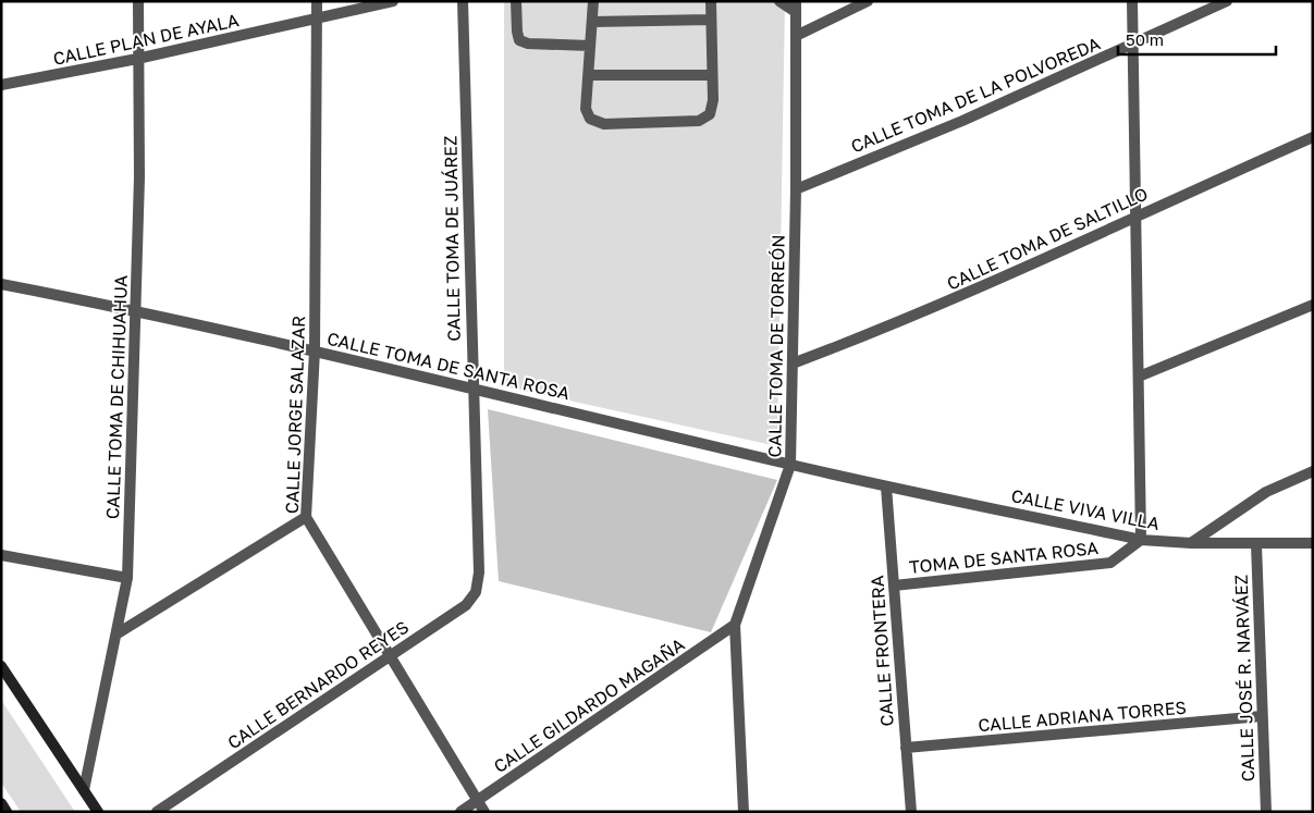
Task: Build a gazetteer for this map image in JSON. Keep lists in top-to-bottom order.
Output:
{
  "streets": {
    "street": [
      "CALLE PLAN DE AYALA",
      "CALLE TOMA DE LA POLVOREDA",
      "CALLE TOMA DE JUÁREZ",
      "CALLE TOMA DE SALTILLO",
      "CALLE TOMA DE TORREÓN",
      "CALLE TOMA DE SANTA ROSA",
      "CALLE TOMA DE CHIHUAHUA",
      "CALLE JORGE SALAZAR",
      "CALLE VIVA VILLA",
      "TOMA DE SANTA ROSA",
      "CALLE FRONTERA",
      "CALLE JOSÉ R. NARVÁEZ",
      "CALLE BERNARDO REYES",
      "CALLE GILDARDO MAGAÑA",
      "CALLE ADRIANA TORRES"
    ]
  },
  "crossings": [
    ["CALLE PLAN DE AYALA", "CALLE TOMA DE CHIHUAHUA"],
    ["CALLE PLAN DE AYALA", "CALLE JORGE SALAZAR"],
    ["CALLE TOMA DE LA POLVOREDA", "CALLE TOMA DE TORREÓN"],
    ["CALLE TOMA DE JUÁREZ", "CALLE TOMA DE SANTA ROSA"],
    ["CALLE TOMA DE JUÁREZ", "CALLE BERNARDO REYES"],
    ["CALLE TOMA DE SALTILLO", "CALLE TOMA DE TORREÓN"],
    ["CALLE TOMA DE TORREÓN", "CALLE TOMA DE SANTA ROSA"],
    ["CALLE TOMA DE TORREÓN", "CALLE GILDARDO MAGAÑA"],
    ["CALLE TOMA DE SANTA ROSA", "CALLE TOMA DE CHIHUAHUA"],
    ["CALLE TOMA DE SANTA ROSA", "CALLE JORGE SALAZAR"],
    ["CALLE TOMA DE SANTA ROSA", "CALLE VIVA VILLA"],
    ["CALLE TOMA DE SANTA ROSA", "CALLE FRONTERA"],
    ["CALLE JORGE SALAZAR", "CALLE BERNARDO REYES"],
    ["CALLE JORGE SALAZAR", "CALLE GILDARDO MAGAÑA"],
    ["CALLE VIVA VILLA", "TOMA DE SANTA ROSA"],
    ["CALLE VIVA VILLA", "CALLE FRONTERA"],
    ["CALLE VIVA VILLA", "CALLE JOSÉ R. NARVÁEZ"],
    ["TOMA DE SANTA ROSA", "CALLE FRONTERA"],
    ["CALLE FRONTERA", "CALLE ADRIANA TORRES"],
    ["CALLE JOSÉ R. NARVÁEZ", "CALLE ADRIANA TORRES"]
  ],
  "scale_bar": "50 m"
}
